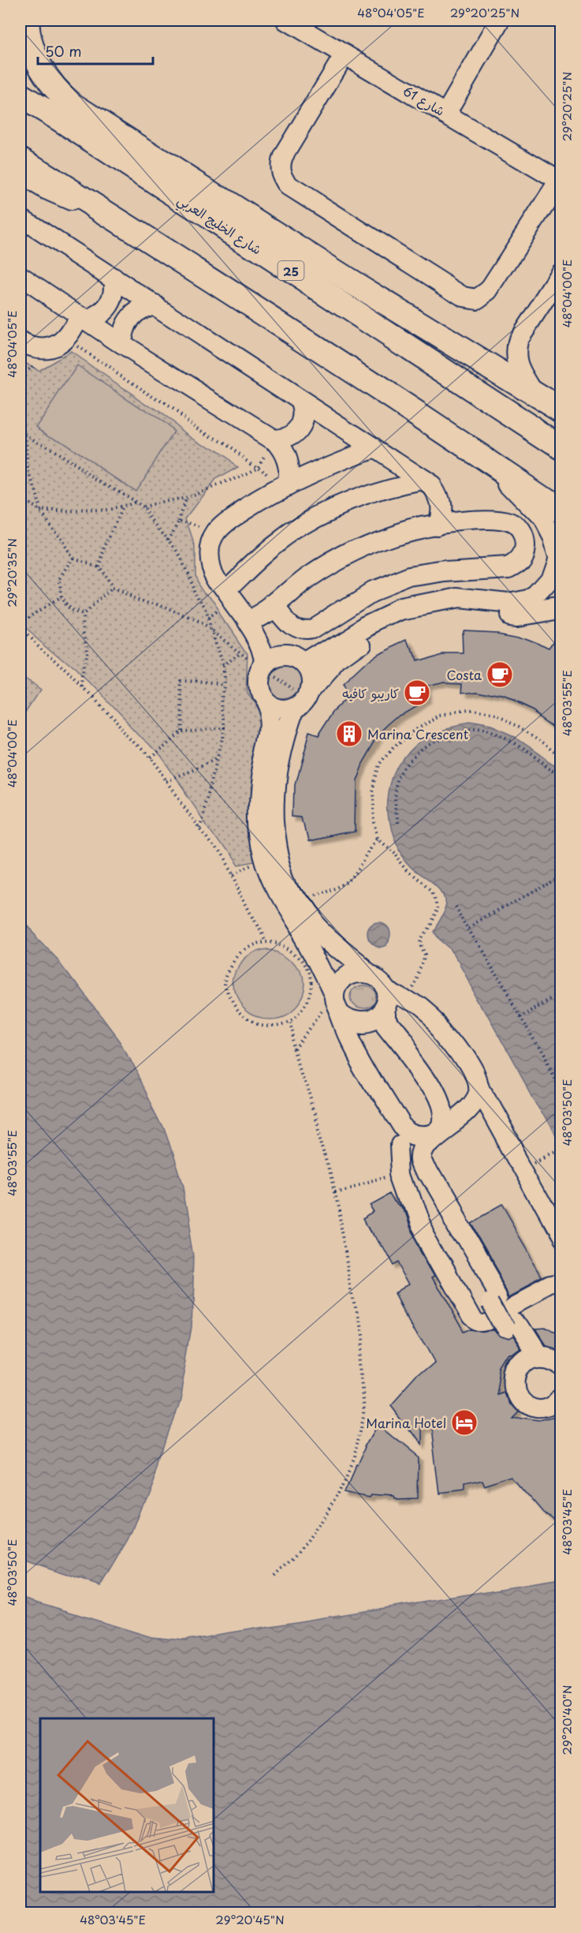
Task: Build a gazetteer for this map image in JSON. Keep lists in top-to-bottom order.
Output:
{
  "streets": {
    "main road": ["شارع الخليج العربي", "25"],
    "street": ["شارع 61"]
  },
  "places": {
    "cafe": ["Costa", "كاريبو كافيه"],
    "building": ["Marina Crescent"],
    "hotel": ["Marina Hotel"]
  },
  "scale_bar": "50 m",
  "coordinates": [
    "48°04'05\"E",
    "29°20'25\"N",
    "48°04'00\"E",
    "29°20'35\"N",
    "48°03'55\"E",
    "48°03'50\"E",
    "48°03'45\"E",
    "29°20'40\"N",
    "29°20'45\"N"
  ]
}
